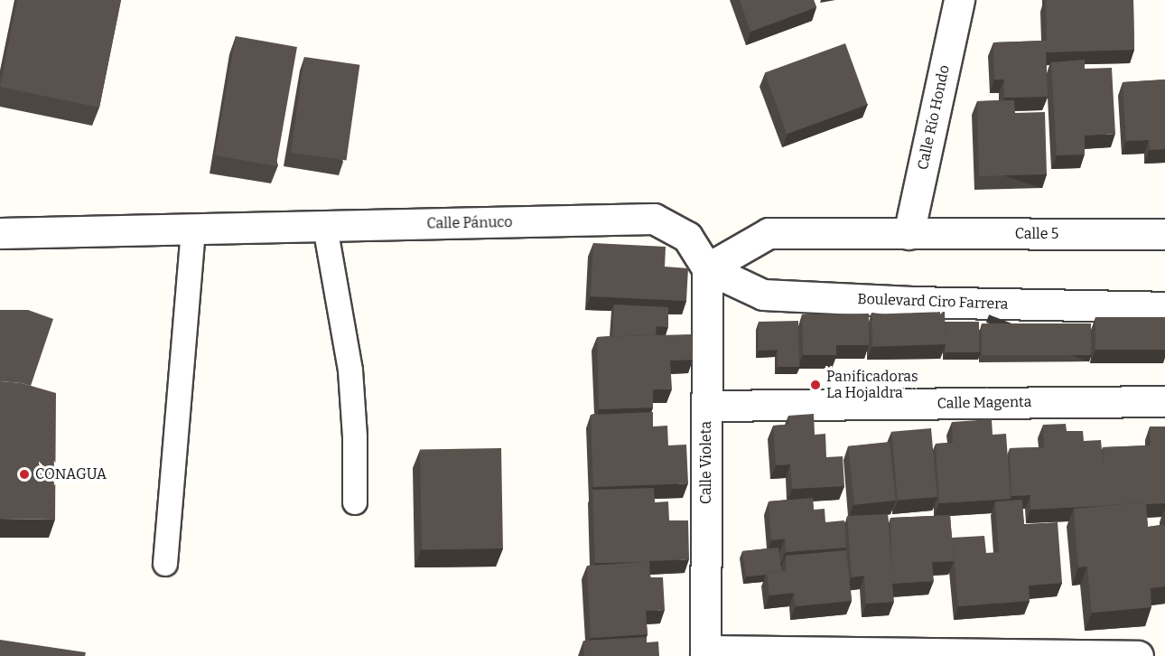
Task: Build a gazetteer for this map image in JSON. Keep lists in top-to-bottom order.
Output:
{
  "streets": {
    "street": [
      "Calle Río Hondo",
      "Calle Pánuco",
      "Calle 5",
      "Boulevard Ciro Farrera",
      "Calle Magenta",
      "Calle Violeta"
    ]
  },
  "crossings": [
    ["Calle Río Hondo", "Calle 5"],
    ["Calle Pánuco", "Boulevard Ciro Farrera"],
    ["Calle Pánuco", "Calle Violeta"],
    ["Boulevard Ciro Farrera", "Calle Violeta"],
    ["Calle Magenta", "Calle Violeta"]
  ],
  "places": ["Panificadoras La Hojaldra", "CONAGUA"]
}
